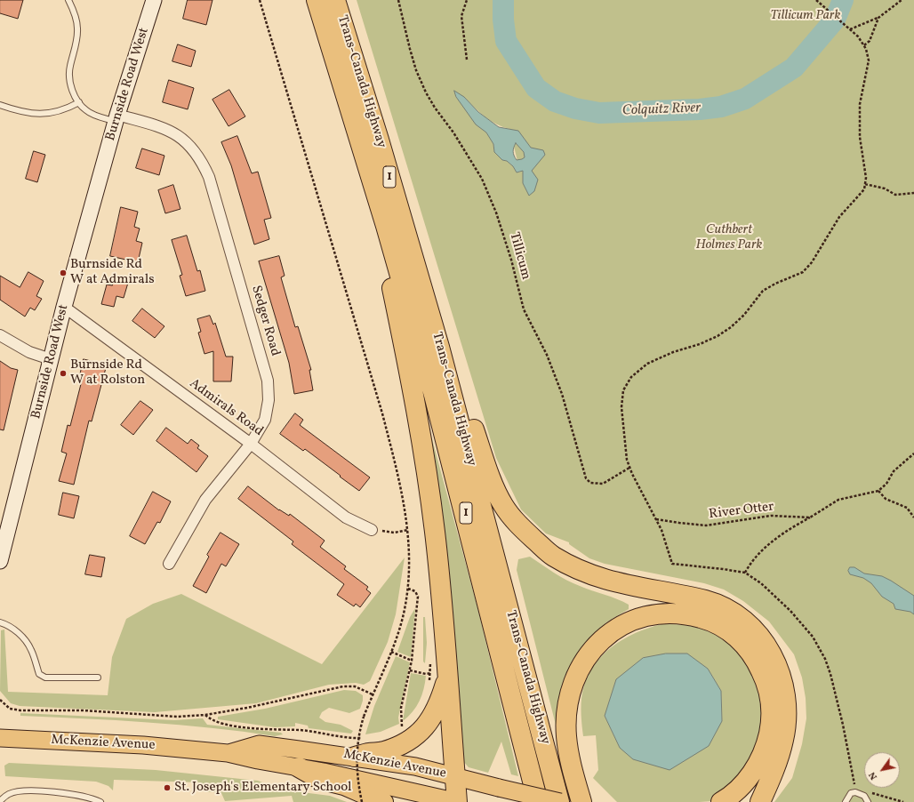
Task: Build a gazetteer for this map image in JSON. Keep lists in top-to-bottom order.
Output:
{
  "streets": {
    "highway": ["Trans-Canada Highway", "1"],
    "main road": ["McKenzie Avenue"],
    "street": ["Burnside Road West", "Sedger Road", "Admirals Road"],
    "path": ["Tillicum", "River Otter"]
  },
  "crossings": [
    ["Trans-Canada Highway", "McKenzie Avenue"],
    ["Burnside Road West", "Sedger Road"],
    ["Burnside Road West", "Admirals Road"],
    ["Sedger Road", "Admirals Road"]
  ],
  "water": ["Colquitz River"],
  "parks": ["Tillicum Park", "Cuthbert Holmes Park"],
  "places": ["Burnside Rd W at Admirals", "Burnside Rd W at Rolston", "St. Joseph's Elementary School"],
  "north": "bottom left"
}
